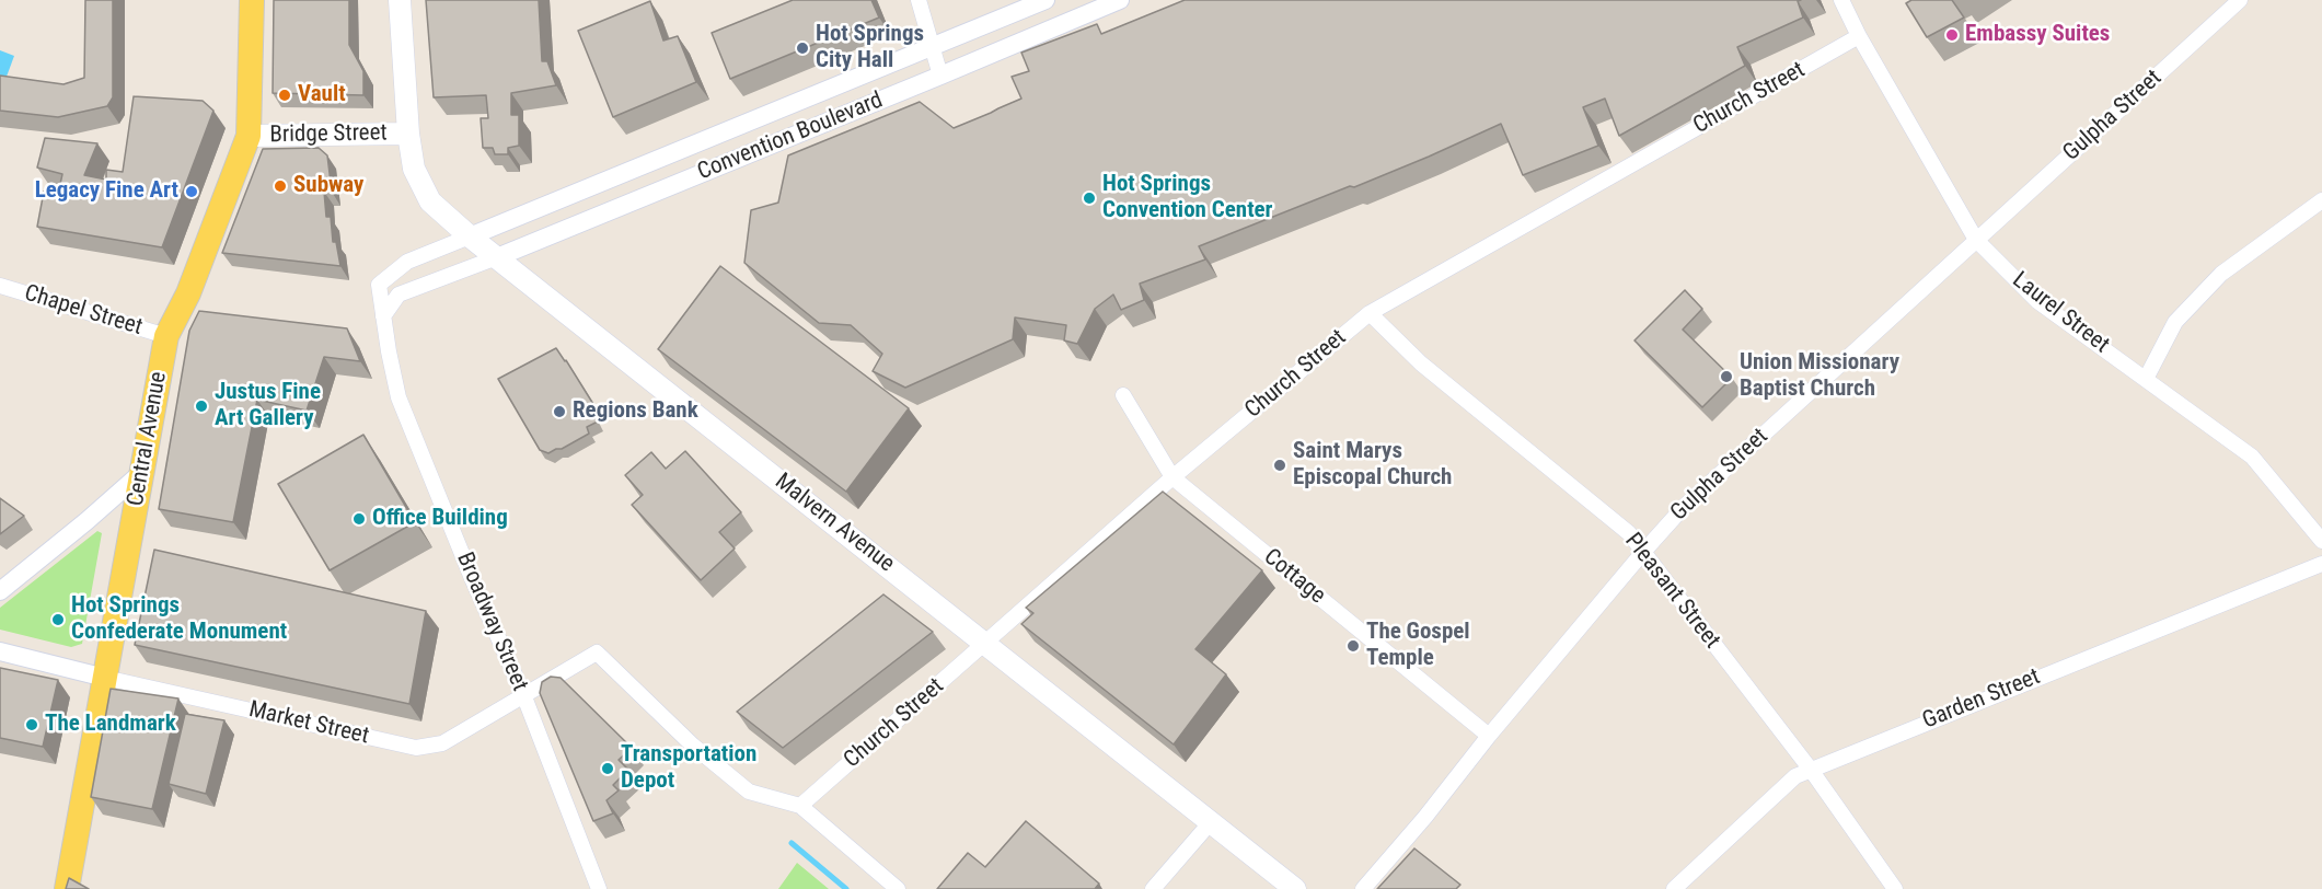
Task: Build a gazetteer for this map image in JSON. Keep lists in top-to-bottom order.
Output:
{
  "streets": {
    "main road": ["Bridge Street", "Central Avenue", "Malvern Avenue"],
    "street": [
      "Church Street",
      "Gulpha Street",
      "Convention Boulevard",
      "Chapel Street",
      "Laurel Street",
      "Cottage",
      "Pleasant Street",
      "Broadway Street",
      "Garden Street",
      "Market Street"
    ]
  },
  "crossings": [
    ["Church Street", "Laurel Street"],
    ["Church Street", "Malvern Avenue"],
    ["Church Street", "Cottage"],
    ["Church Street", "Pleasant Street"],
    ["Church Street", "Market Street"],
    ["Gulpha Street", "Laurel Street"],
    ["Gulpha Street", "Cottage"],
    ["Gulpha Street", "Pleasant Street"],
    ["Bridge Street", "Central Avenue"],
    ["Bridge Street", "Malvern Avenue"],
    ["Convention Boulevard", "Malvern Avenue"],
    ["Convention Boulevard", "Broadway Street"],
    ["Chapel Street", "Central Avenue"],
    ["Central Avenue", "Market Street"],
    ["Malvern Avenue", "Broadway Street"],
    ["Pleasant Street", "Garden Street"],
    ["Broadway Street", "Market Street"]
  ],
  "places": [
    "Embassy Suites",
    "Hot Springs City Hall",
    "Vault",
    "Subway",
    "Legacy Fine Art",
    "Hot Springs Convention Center",
    "Union Missionary Baptist Church",
    "Justus Fine Art Gallery",
    "Regions Bank",
    "Saint Marys Episcopal Church",
    "Office Building",
    "Hot Springs Confederate Monument",
    "The Gospel Temple",
    "The Landmark",
    "Transportation Depot"
  ]
}
